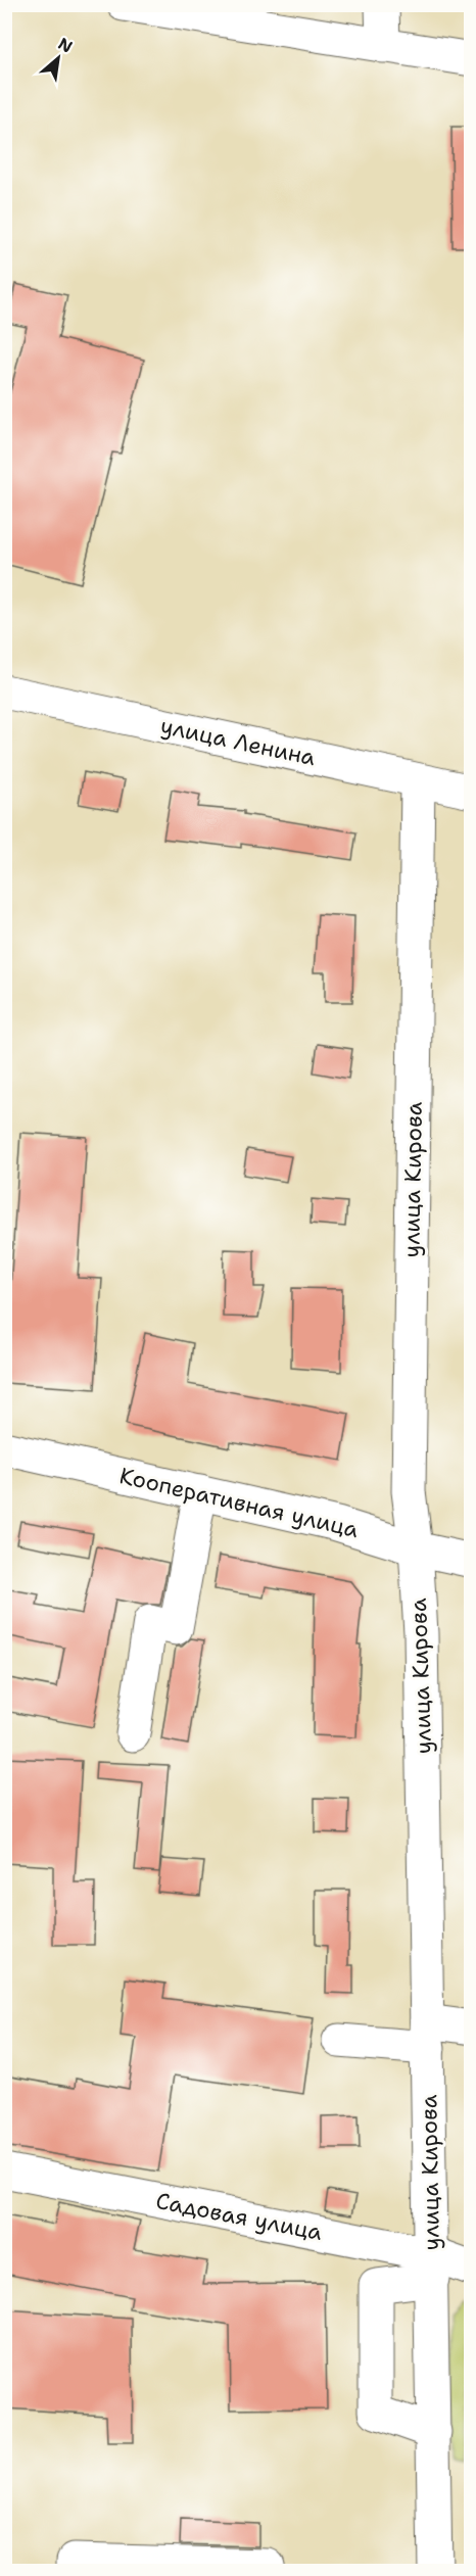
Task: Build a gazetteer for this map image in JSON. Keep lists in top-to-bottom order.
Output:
{
  "streets": {
    "street": [
      "улица Ленина",
      "улица Кирова",
      "Кооперативная улица",
      "Садовая улица"
    ]
  },
  "crossings": [
    ["улица Ленина", "улица Кирова"],
    ["улица Кирова", "Кооперативная улица"],
    ["улица Кирова", "Садовая улица"]
  ],
  "north": "top right"
}
